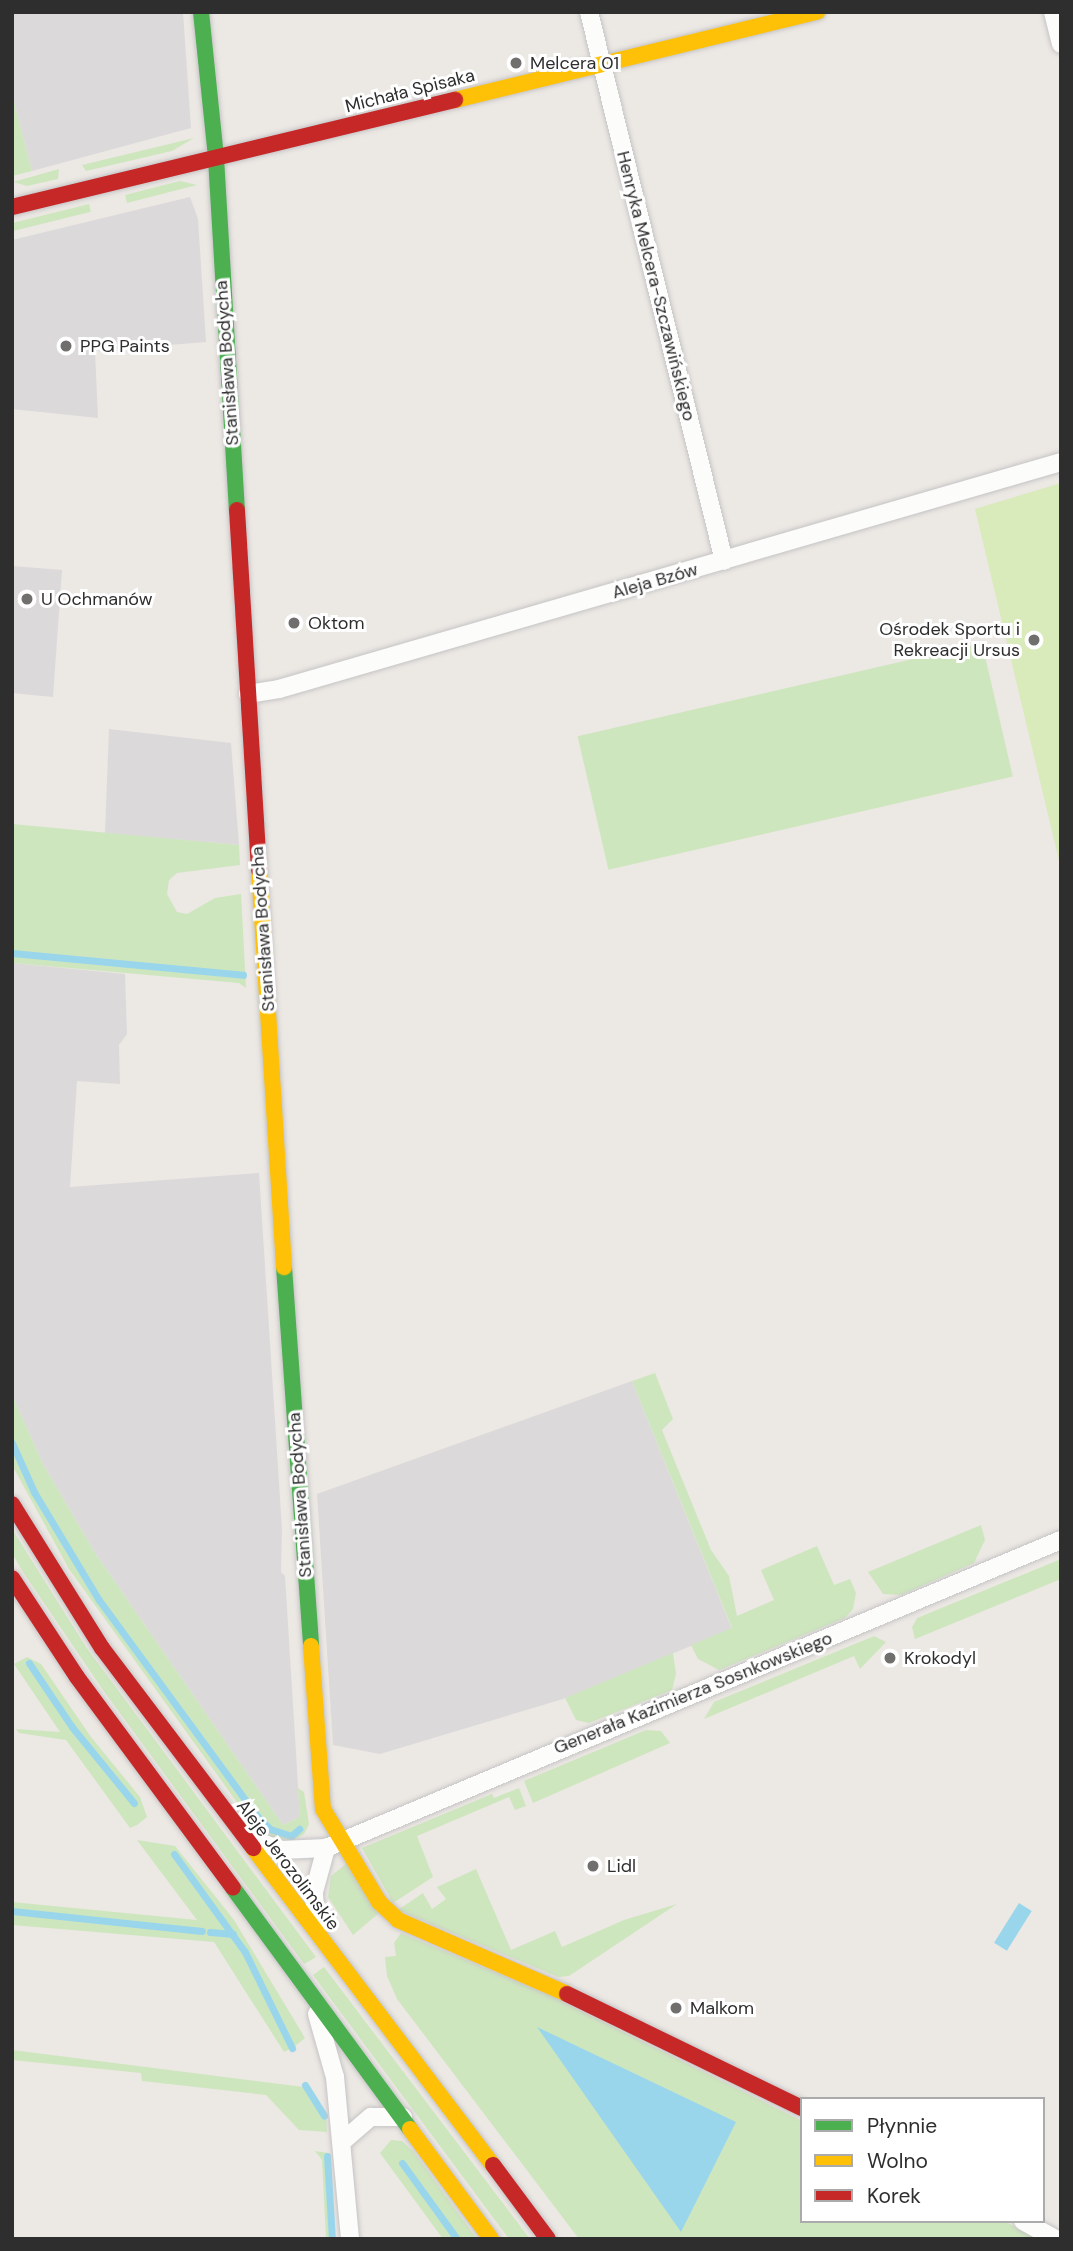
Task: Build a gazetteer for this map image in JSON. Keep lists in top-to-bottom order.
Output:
{
  "streets": {
    "street": [
      "Michała Spisaka",
      "Henryka Melcera-Szczawińskiego",
      "Stanisława Bodycha",
      "Aleja Bzów",
      "Generała Kazimierza Sosnkowskiego",
      "Aleje Jerozolimskie"
    ]
  },
  "crossings": [
    ["Michała Spisaka", "Henryka Melcera-Szczawińskiego"],
    ["Michała Spisaka", "Stanisława Bodycha"],
    ["Henryka Melcera-Szczawińskiego", "Aleja Bzów"],
    ["Stanisława Bodycha", "Aleja Bzów"],
    ["Stanisława Bodycha", "Generała Kazimierza Sosnkowskiego"],
    ["Generała Kazimierza Sosnkowskiego", "Aleje Jerozolimskie"]
  ],
  "places": [
    "Melcera 01",
    "PPG Paints",
    "U Ochmanów",
    "Oktom",
    "Ośrodek Sportu i Rekreacji Ursus",
    "Krokodyl",
    "Lidl",
    "Malkom"
  ],
  "legend": ["Płynnie", "Wolno", "Korek"]
}
